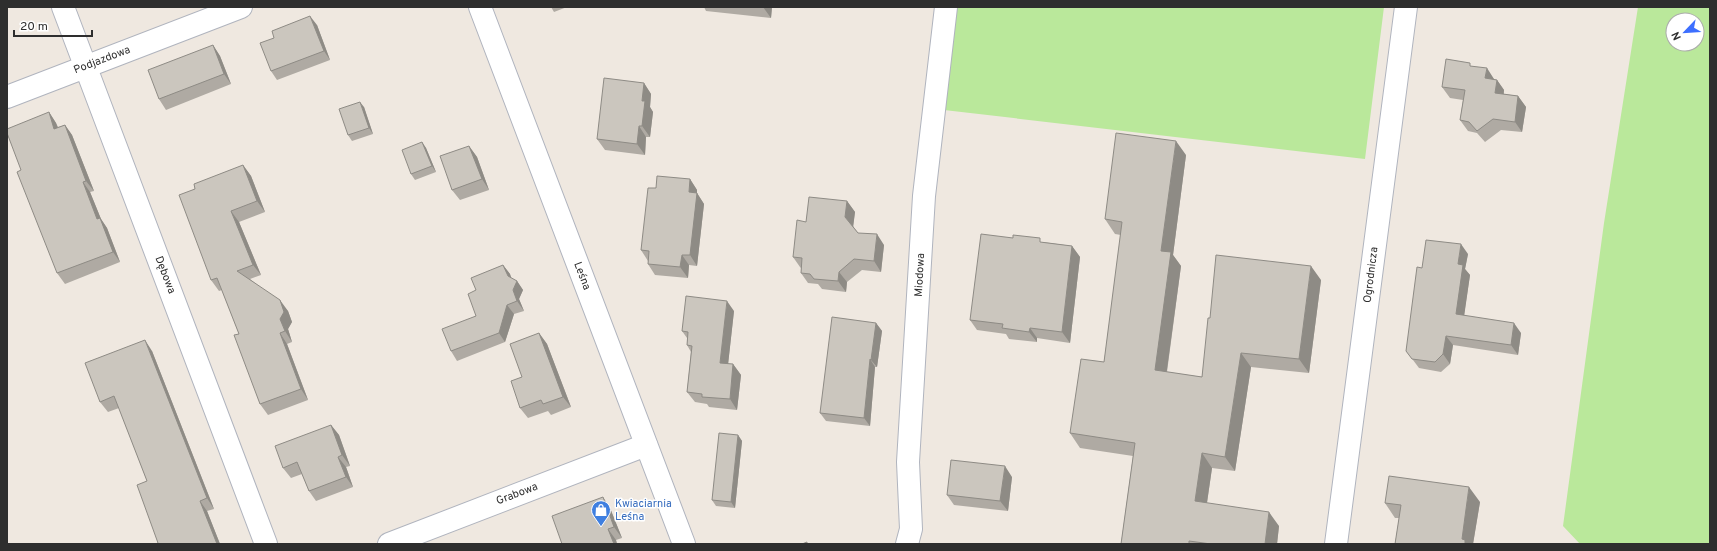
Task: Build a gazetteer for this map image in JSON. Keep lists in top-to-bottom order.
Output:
{
  "streets": {
    "street": [
      "Podjazdowa",
      "Dębowa",
      "Miodowa",
      "Ogrodnicza",
      "Leśna",
      "Grabowa"
    ]
  },
  "crossings": [
    ["Podjazdowa", "Dębowa"],
    ["Leśna", "Grabowa"]
  ],
  "places": {
    "shop": ["Kwiaciarnia Leśna"]
  },
  "scale_bar": "20 m",
  "north": "bottom left"
}
